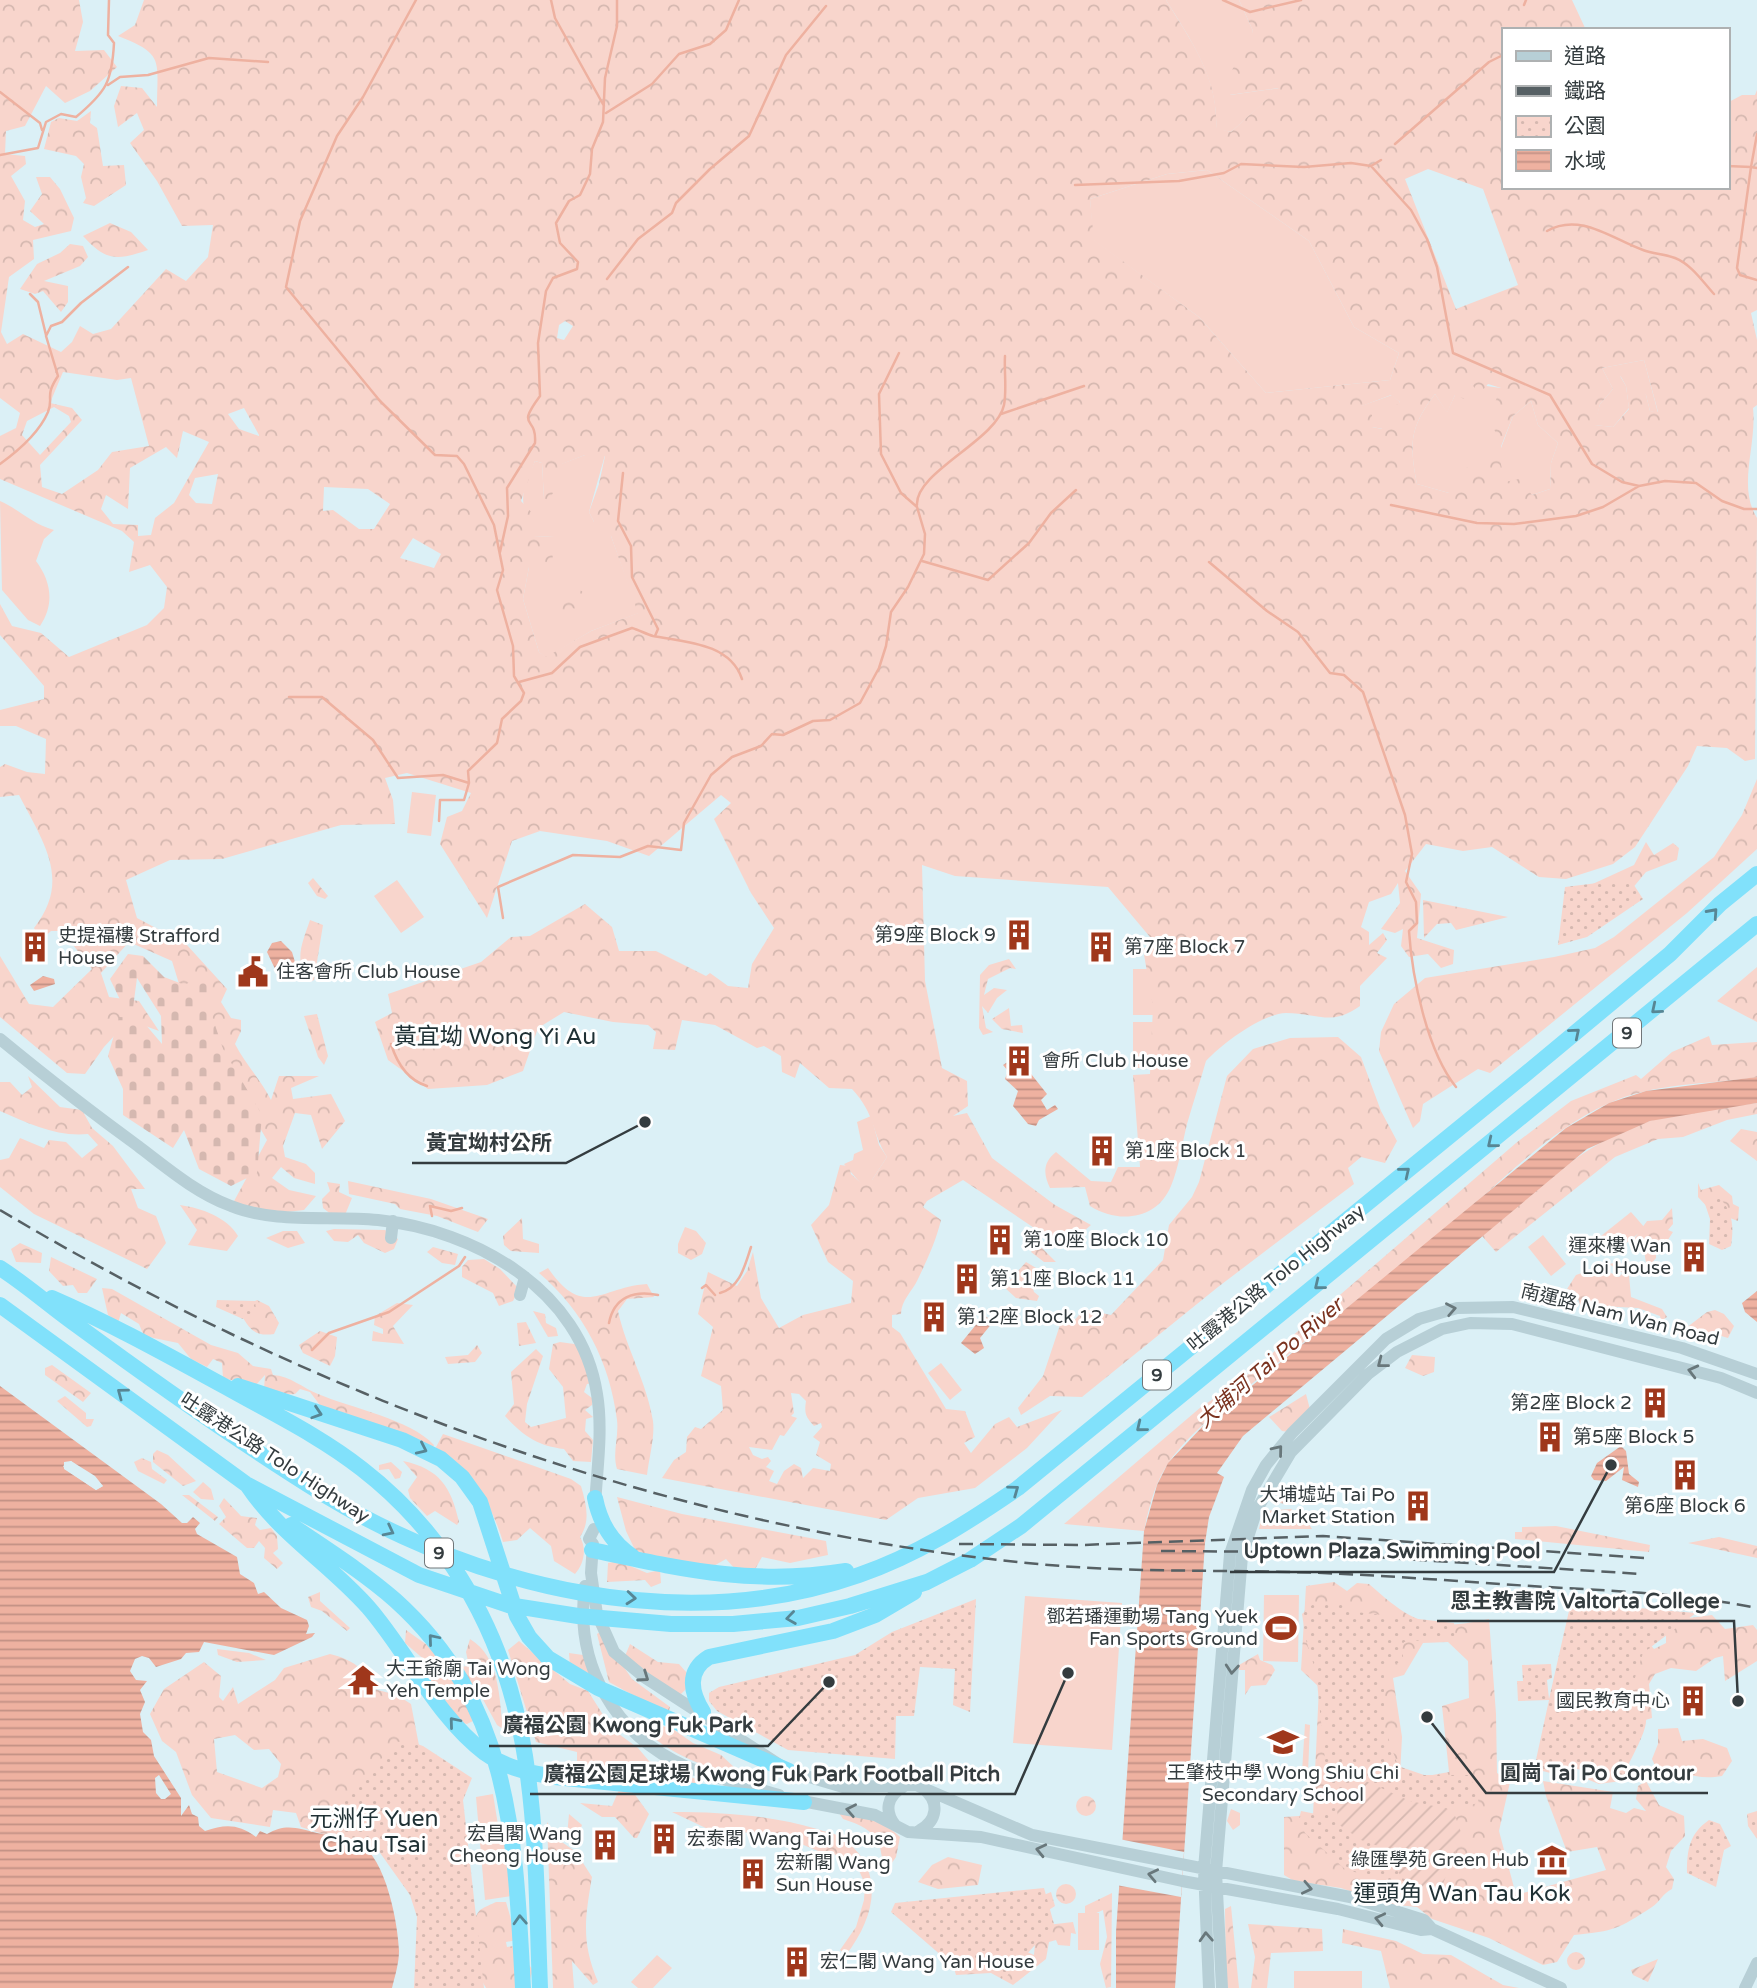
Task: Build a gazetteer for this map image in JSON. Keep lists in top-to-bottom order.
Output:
{
  "streets": {
    "highway": ["9", "吐露港公路 Tolo Highway"],
    "main road": ["南運路 Nam Wan Road"]
  },
  "districts": ["黃宜坳 Wong Yi Au", "元洲仔 Yuen Chau Tsai", "運頭角 Wan Tau Kok"],
  "water": ["大埔河 Tai Po River"],
  "places": {
    "building": [
      "第9座 Block 9",
      "史提福樓 Strafford House",
      "第7座 Block 7",
      "會所 Club House",
      "第1座 Block 1",
      "第10座 Block 10",
      "運來樓 Wan Loi House",
      "第11座 Block 11",
      "第12座 Block 12",
      "第2座 Block 2",
      "第5座 Block 5",
      "第6座 Block 6",
      "大埔墟站 Tai Po Market Station",
      "國民教育中心",
      "宏泰閣 Wang Tai House",
      "宏昌閣 Wang Cheong House",
      "宏新閣 Wang Sun House",
      "宏仁閣 Wang Yan House"
    ],
    "public building": ["住客會所 Club House"],
    "other": [
      "黃宜坳村公所",
      "Uptown Plaza Swimming Pool",
      "廣福公園足球場 Kwong Fuk Park Football Pitch",
      "廣福公園 Kwong Fuk Park",
      "恩主教書院 Valtorta College",
      "圓崗 Tai Po Contour"
    ],
    "sports": ["鄧若璠運動場 Tang Yuek Fan Sports Ground"],
    "temple": ["大王爺廟 Tai Wong Yeh Temple"],
    "school or university": ["王肇枝中學 Wong Shiu Chi Secondary School"],
    "museum": ["綠匯學苑 Green Hub"]
  },
  "legend": [
    "道路",
    "鐵路",
    "公園",
    "水域"
  ]
}
